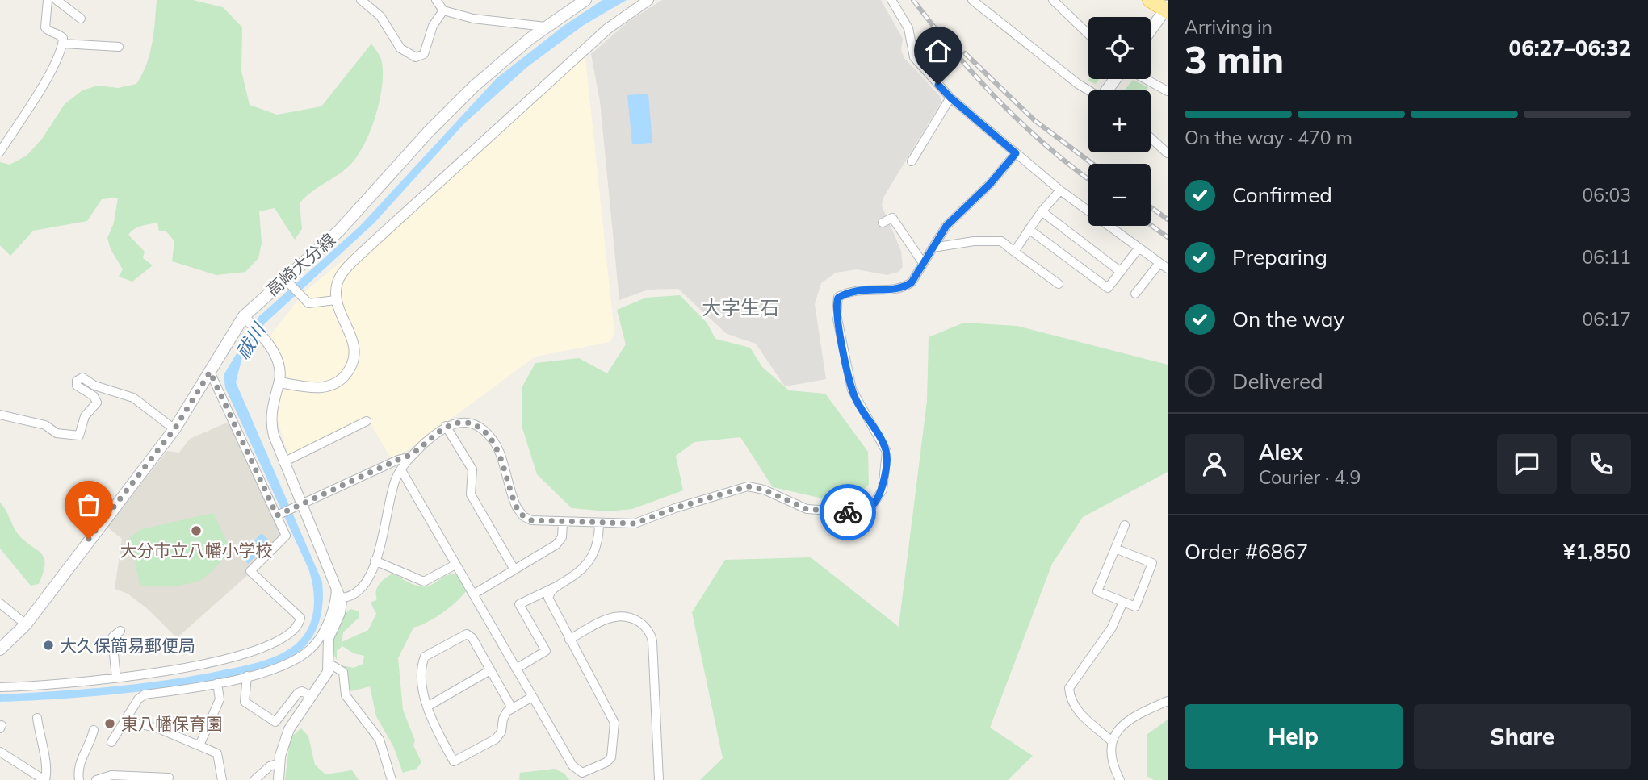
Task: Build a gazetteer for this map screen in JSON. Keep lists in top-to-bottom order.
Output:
{
  "streets": {
    "main road": ["高崎大分線"]
  },
  "districts": ["大字生石"],
  "water": ["祓川"],
  "places": ["大分市立八幡小学校", "大久保簡易郵便局", "東八幡保育園"],
  "page": {
    "heading": ["3 min", "Arriving in", "06:27–06:32"],
    "panel": [
      "Alex",
      "Courier · 4.9",
      "Order #6867",
      "¥1,850"
    ],
    "map_buttons": ["+", "−"],
    "bar": "On the way · 470 m",
    "list": [
      ["Confirmed", "06:03"],
      ["Preparing", "06:11"],
      ["On the way", "06:17"],
      "Delivered"
    ],
    "buttons": ["Help", "Share"]
  }
}
